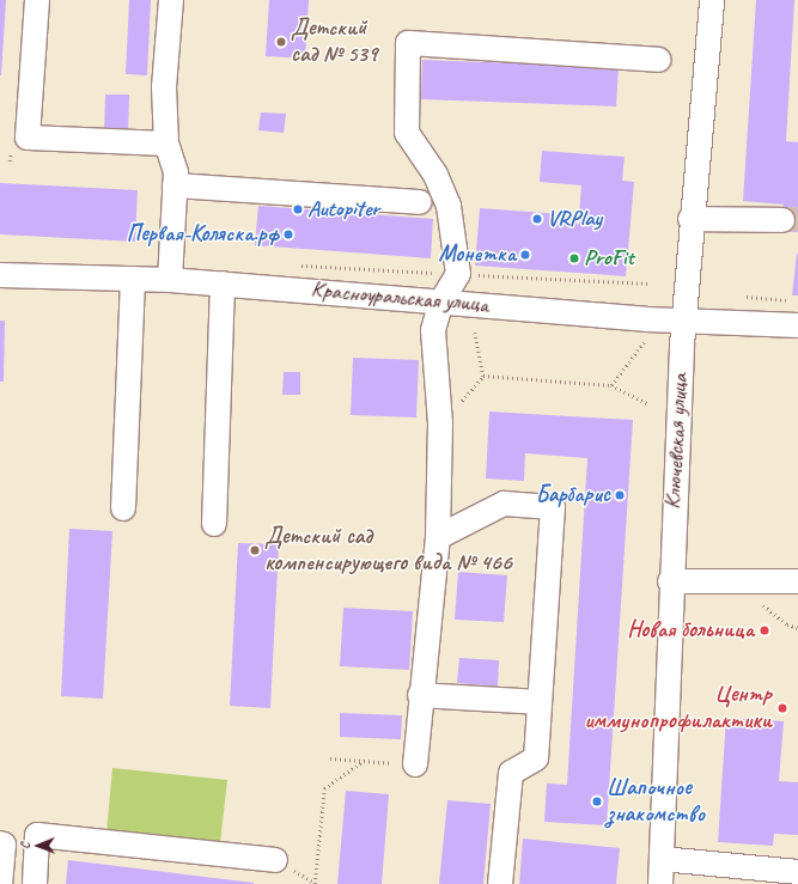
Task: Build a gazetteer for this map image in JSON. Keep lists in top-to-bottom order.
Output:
{
  "streets": {
    "street": ["Красноуральская улица", "Ключевская улица"]
  },
  "crossings": [
    ["Красноуральская улица", "Ключевская улица"]
  ],
  "places": [
    "Детский сад № 539",
    "Autopiter",
    "VRPlay",
    "Первая-Коляска.рф",
    "Монетка",
    "ProFit",
    "Барбарис",
    "Детский сад компенсирующего вида № 466",
    "Новая больница",
    "Центр иммунопрофилактики",
    "Шапочное знакомство"
  ],
  "north": "left"
}
